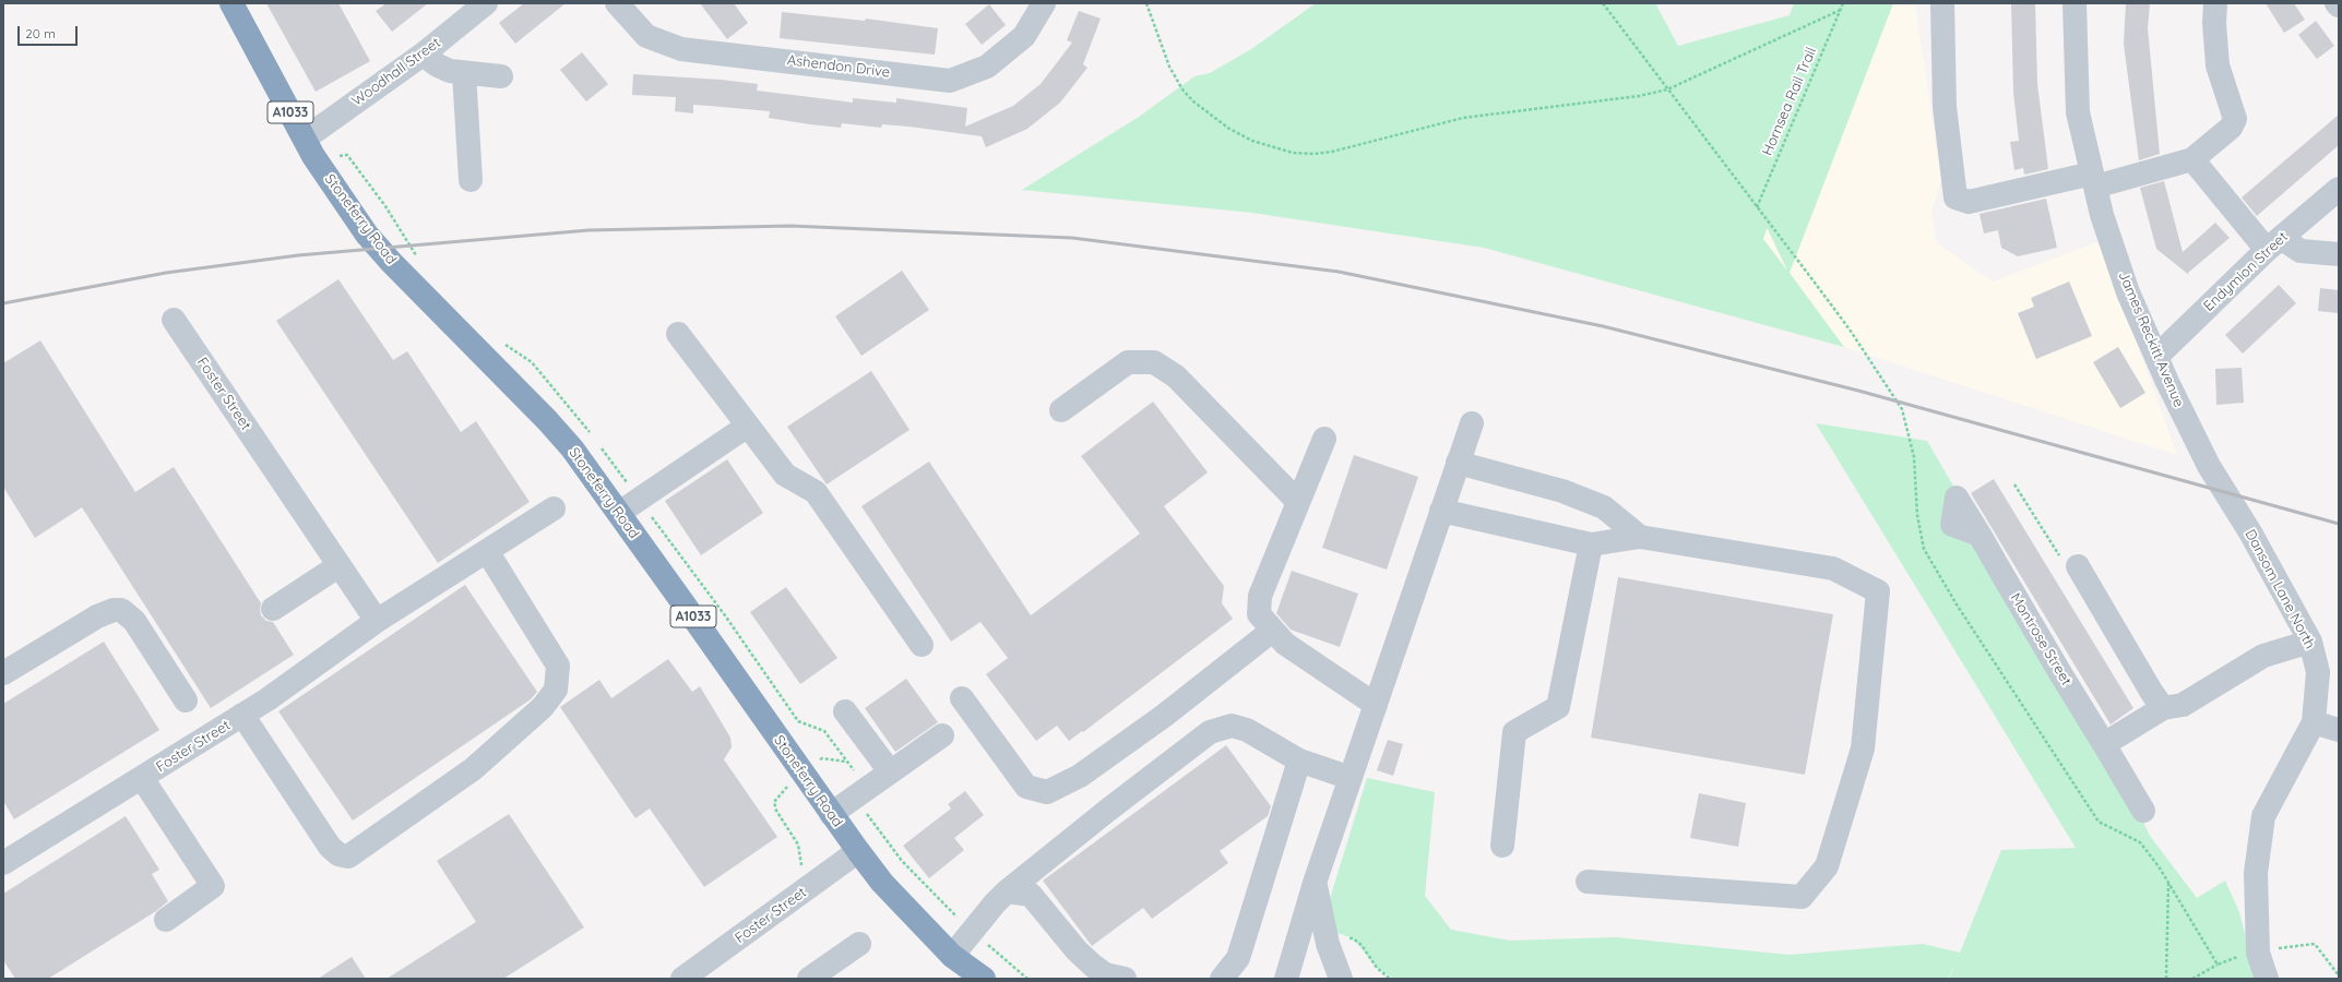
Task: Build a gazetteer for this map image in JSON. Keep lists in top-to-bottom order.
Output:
{
  "streets": {
    "highway": ["A1033", "Stoneferry Road"],
    "street": [
      "Ashendon Drive",
      "Woodhall Street",
      "Endymion Street",
      "James Reckitt Avenue",
      "Foster Street",
      "Dansom Lane North",
      "Montrose Street"
    ],
    "path": ["Hornsea Rail Trail"]
  },
  "crossings": [
    ["Woodhall Street", "Stoneferry Road"],
    ["Stoneferry Road", "Foster Street"],
    ["Endymion Street", "James Reckitt Avenue"],
    ["James Reckitt Avenue", "Dansom Lane North"]
  ],
  "scale_bar": "20 m"
}
